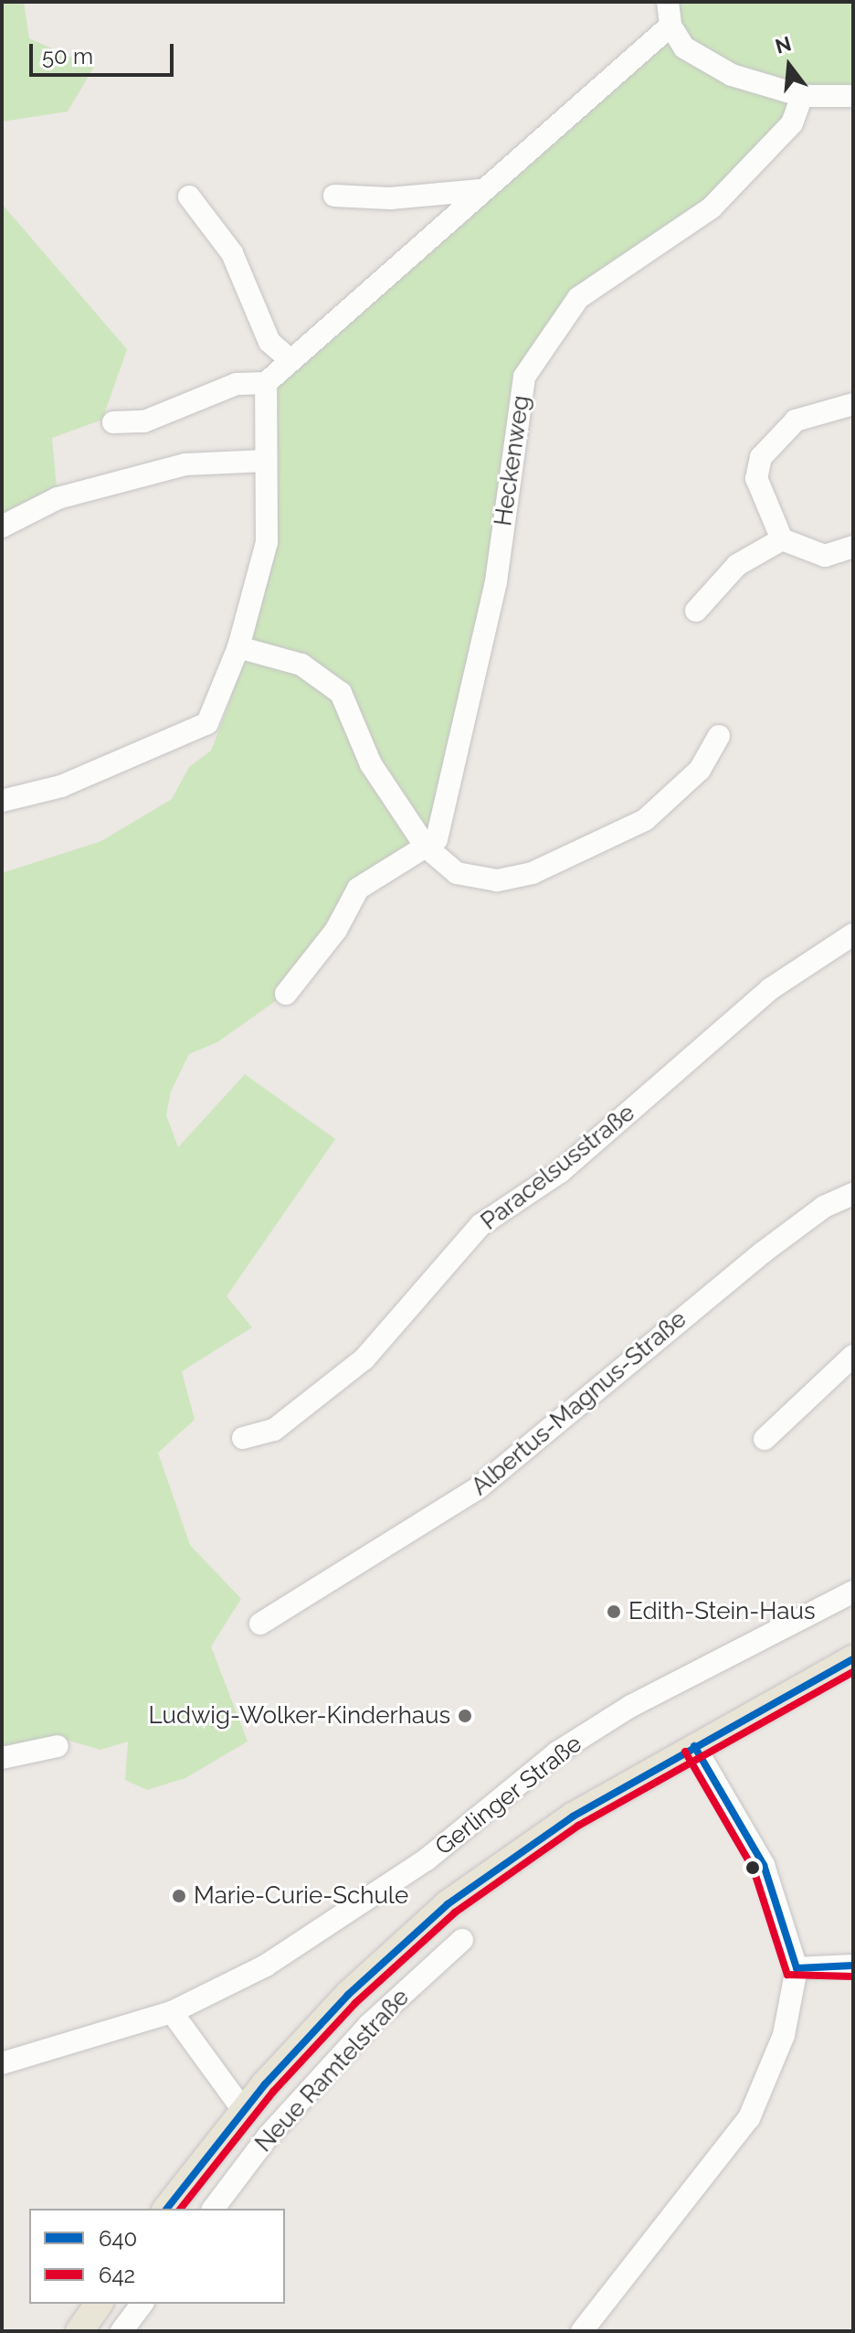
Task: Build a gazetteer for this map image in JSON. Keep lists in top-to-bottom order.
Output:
{
  "streets": {
    "main road": ["Neue Ramtelstraße"],
    "street": [
      "Heckenweg",
      "Paracelsusstraße",
      "Albertus-Magnus-Straße",
      "Gerlinger Straße"
    ]
  },
  "places": ["Edith-Stein-Haus", "Ludwig-Wolker-Kinderhaus", "Marie-Curie-Schule"],
  "lines": ["transit line 640", "transit line 642"],
  "legend": ["640", "642"],
  "scale_bar": "50 m",
  "north": "top"
}
